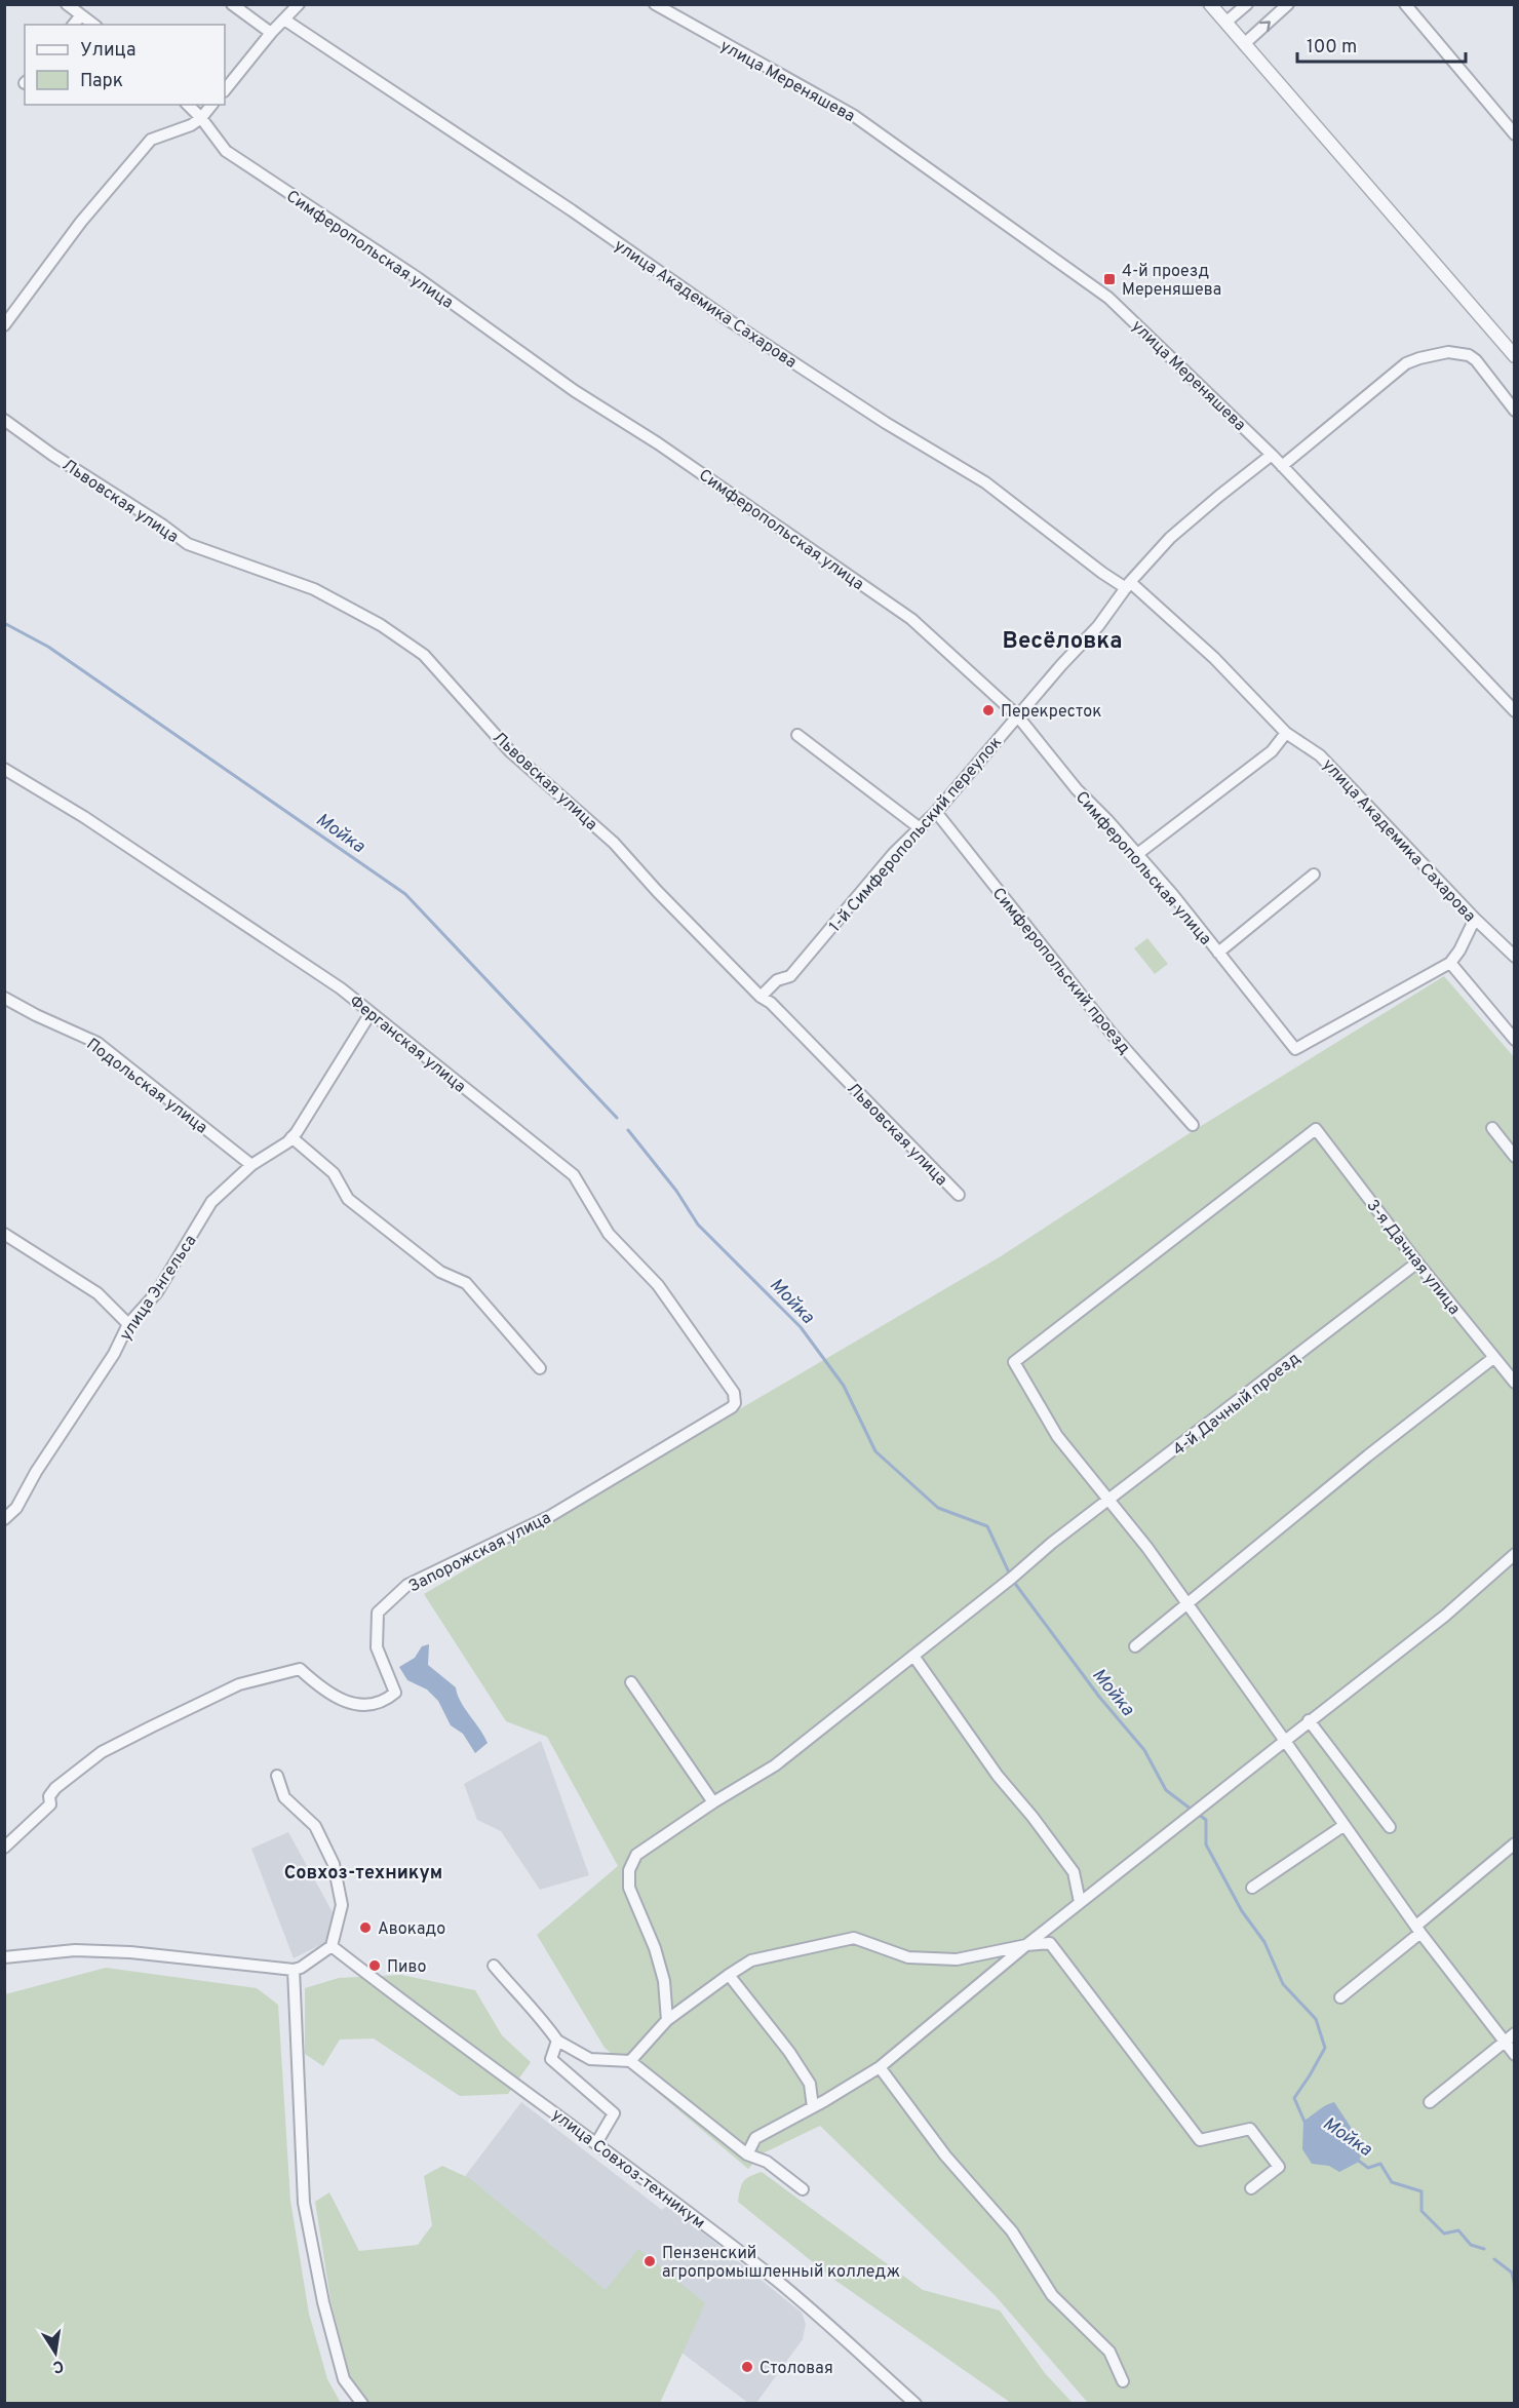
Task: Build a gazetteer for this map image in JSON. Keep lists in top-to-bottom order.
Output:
{
  "streets": {
    "street": [
      "улица Мереняшева",
      "Симферопольская улица",
      "улица Академика Сахарова",
      "Львовская улица",
      "1-й Симферопольский переулок",
      "Симферопольский проезд",
      "Ферганская улица",
      "Подольская улица",
      "3-я Дачная улица",
      "улица Энгельса",
      "4-й Дачный проезд",
      "Запорожская улица",
      "улица Совхоз-техникум"
    ]
  },
  "crossings": [
    ["улица Мереняшева", "1-й Симферопольский переулок"],
    ["Симферопольская улица", "1-й Симферопольский переулок"],
    ["улица Академика Сахарова", "1-й Симферопольский переулок"],
    ["Львовская улица", "1-й Симферопольский переулок"],
    ["1-й Симферопольский переулок", "Симферопольский проезд"],
    ["Ферганская улица", "улица Энгельса"],
    ["Ферганская улица", "Запорожская улица"],
    ["Подольская улица", "улица Энгельса"],
    ["3-я Дачная улица", "4-й Дачный проезд"]
  ],
  "districts": ["Весёловка", "Совхоз-техникум"],
  "water": ["Мойка"],
  "places": {
    "transit": ["4-й проезд Мереняшева"],
    "other": [
      "Перекресток",
      "Авокадо",
      "Пиво",
      "Пензенский агропромышленный колледж",
      "Столовая"
    ]
  },
  "legend": ["Улица", "Парк"],
  "scale_bar": "100 m",
  "north": "bottom"
}
